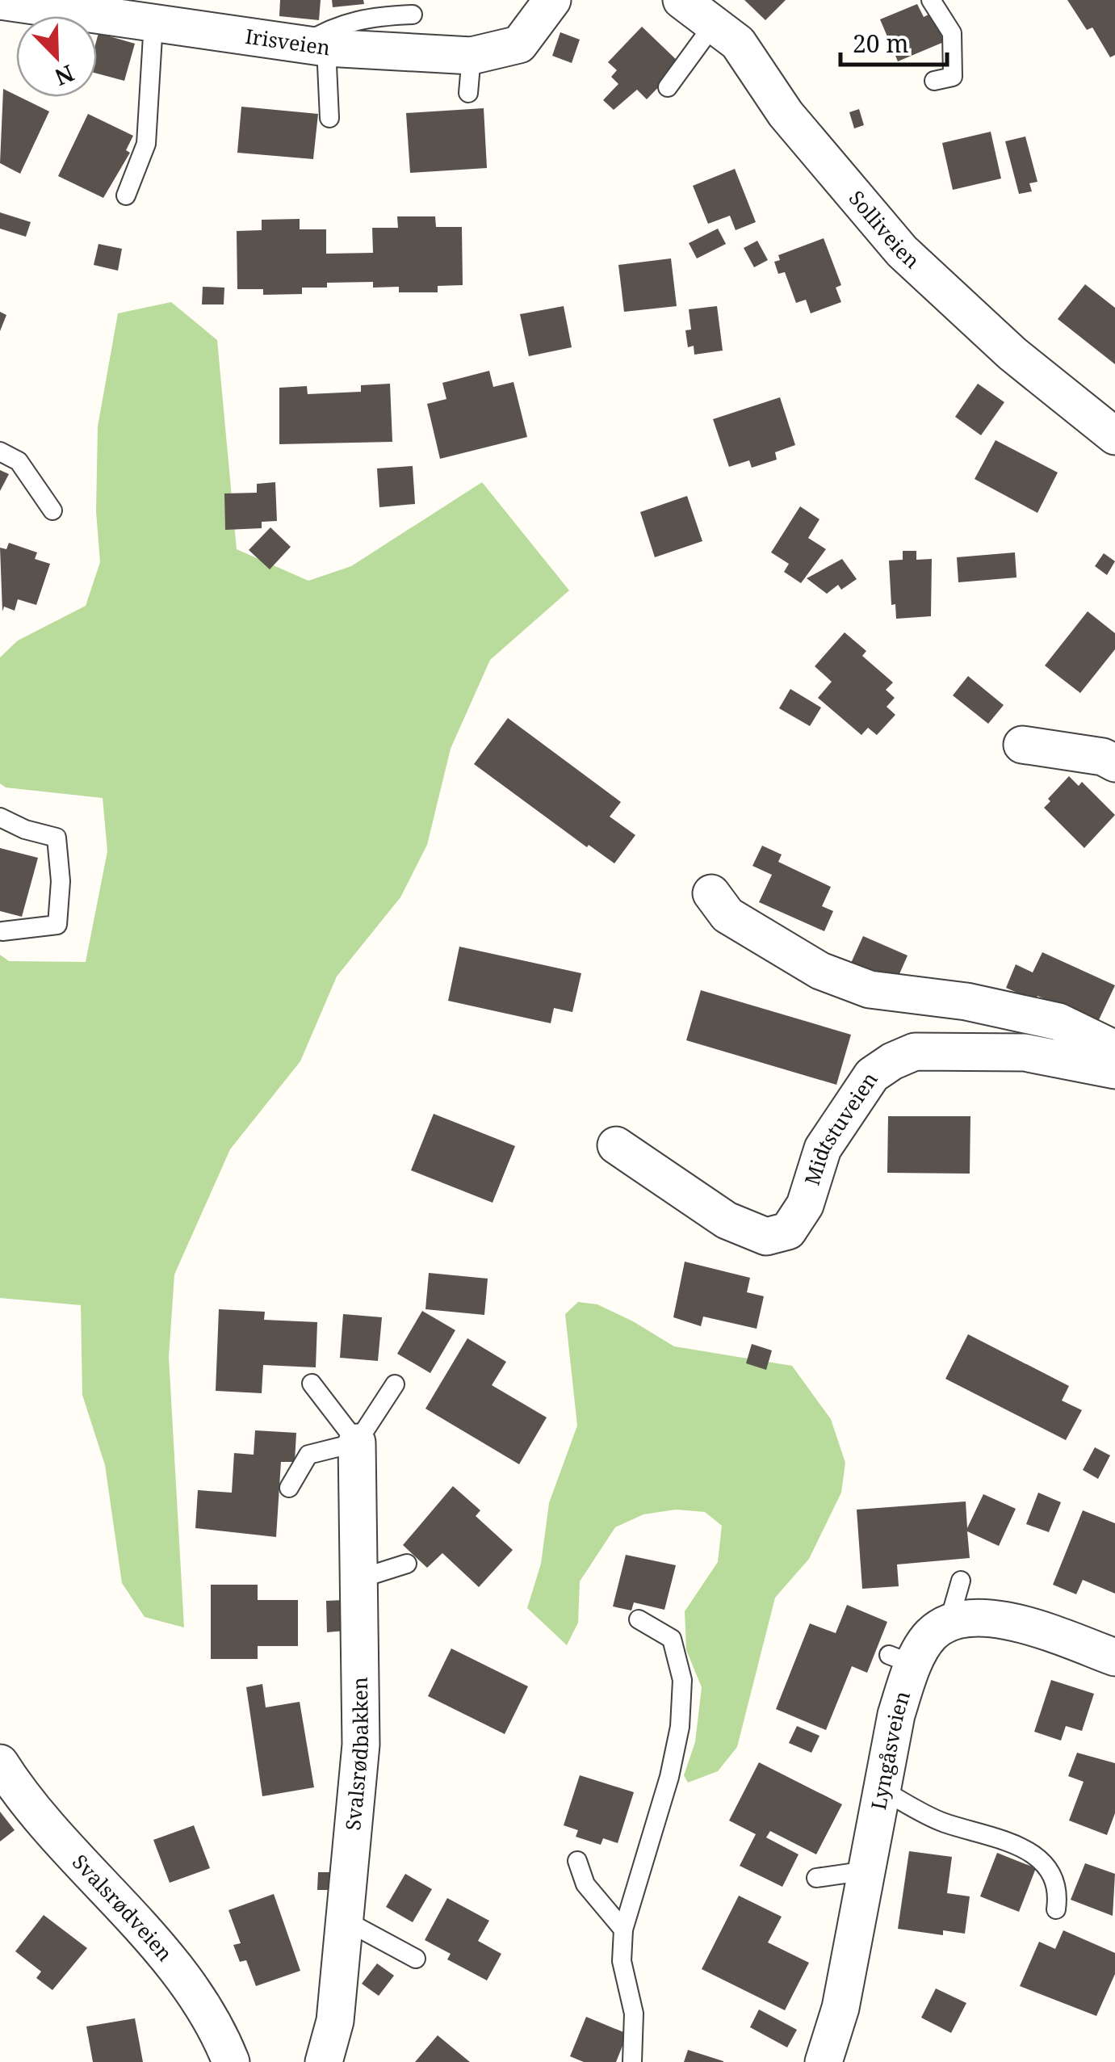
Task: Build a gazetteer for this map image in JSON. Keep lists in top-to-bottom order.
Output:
{
  "streets": {
    "street": [
      "Irisveien",
      "Solliveien",
      "Midtstuveien",
      "Lyngåsveien",
      "Svalsrødbakken",
      "Svalsrødveien"
    ]
  },
  "scale_bar": "20 m",
  "north": "bottom right"
}
